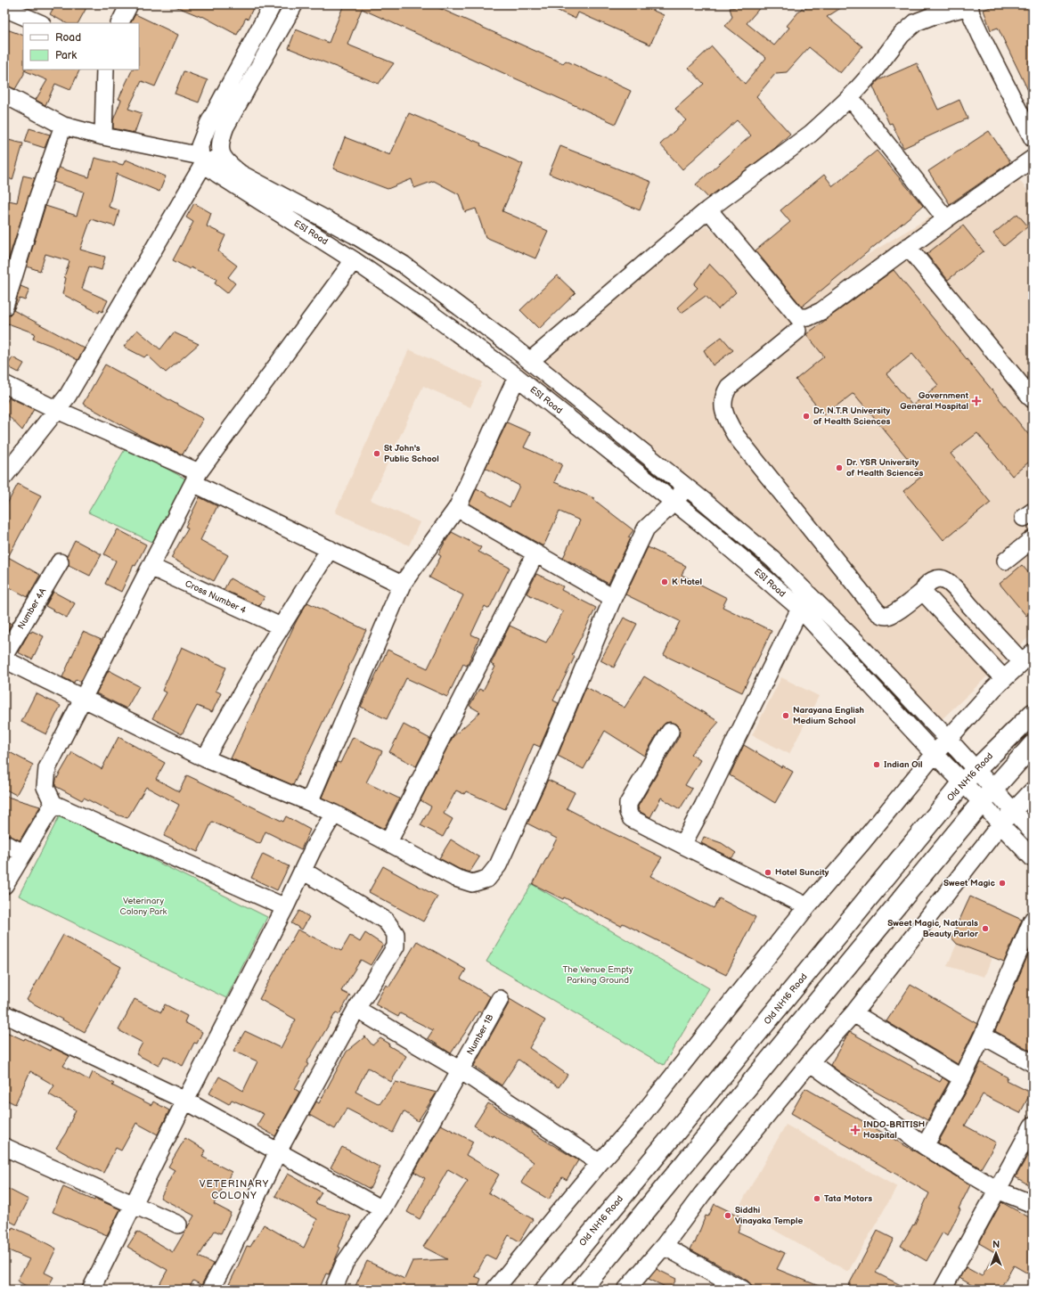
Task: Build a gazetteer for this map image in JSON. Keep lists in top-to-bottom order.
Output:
{
  "streets": {
    "main road": ["Old NH16 Road"],
    "street": [
      "ESI Road",
      "Cross Number 4",
      "Number 4A",
      "Number 1B"
    ]
  },
  "crossings": [
    ["ESI Road", "Old NH16 Road"]
  ],
  "districts": ["VETERINARY COLONY"],
  "parks": ["Veterinary Colony Park", "The Venue Empty Parking Ground"],
  "places": {
    "health": ["Government General Hospital", "INDO-BRITISH Hospital"],
    "other": [
      "Dr. N.T.R University of Health Sciences",
      "St John's Public School",
      "Dr. YSR University of Health Sciences",
      "K Hotel",
      "Narayana English Medium School",
      "Indian Oil",
      "Hotel Suncity",
      "Sweet Magic",
      "Sweet Magic, Naturals Beauty Parlor",
      "Tata Motors",
      "Siddhi Vinayaka Temple"
    ]
  },
  "legend": ["Road", "Park"],
  "north": "top"
}
